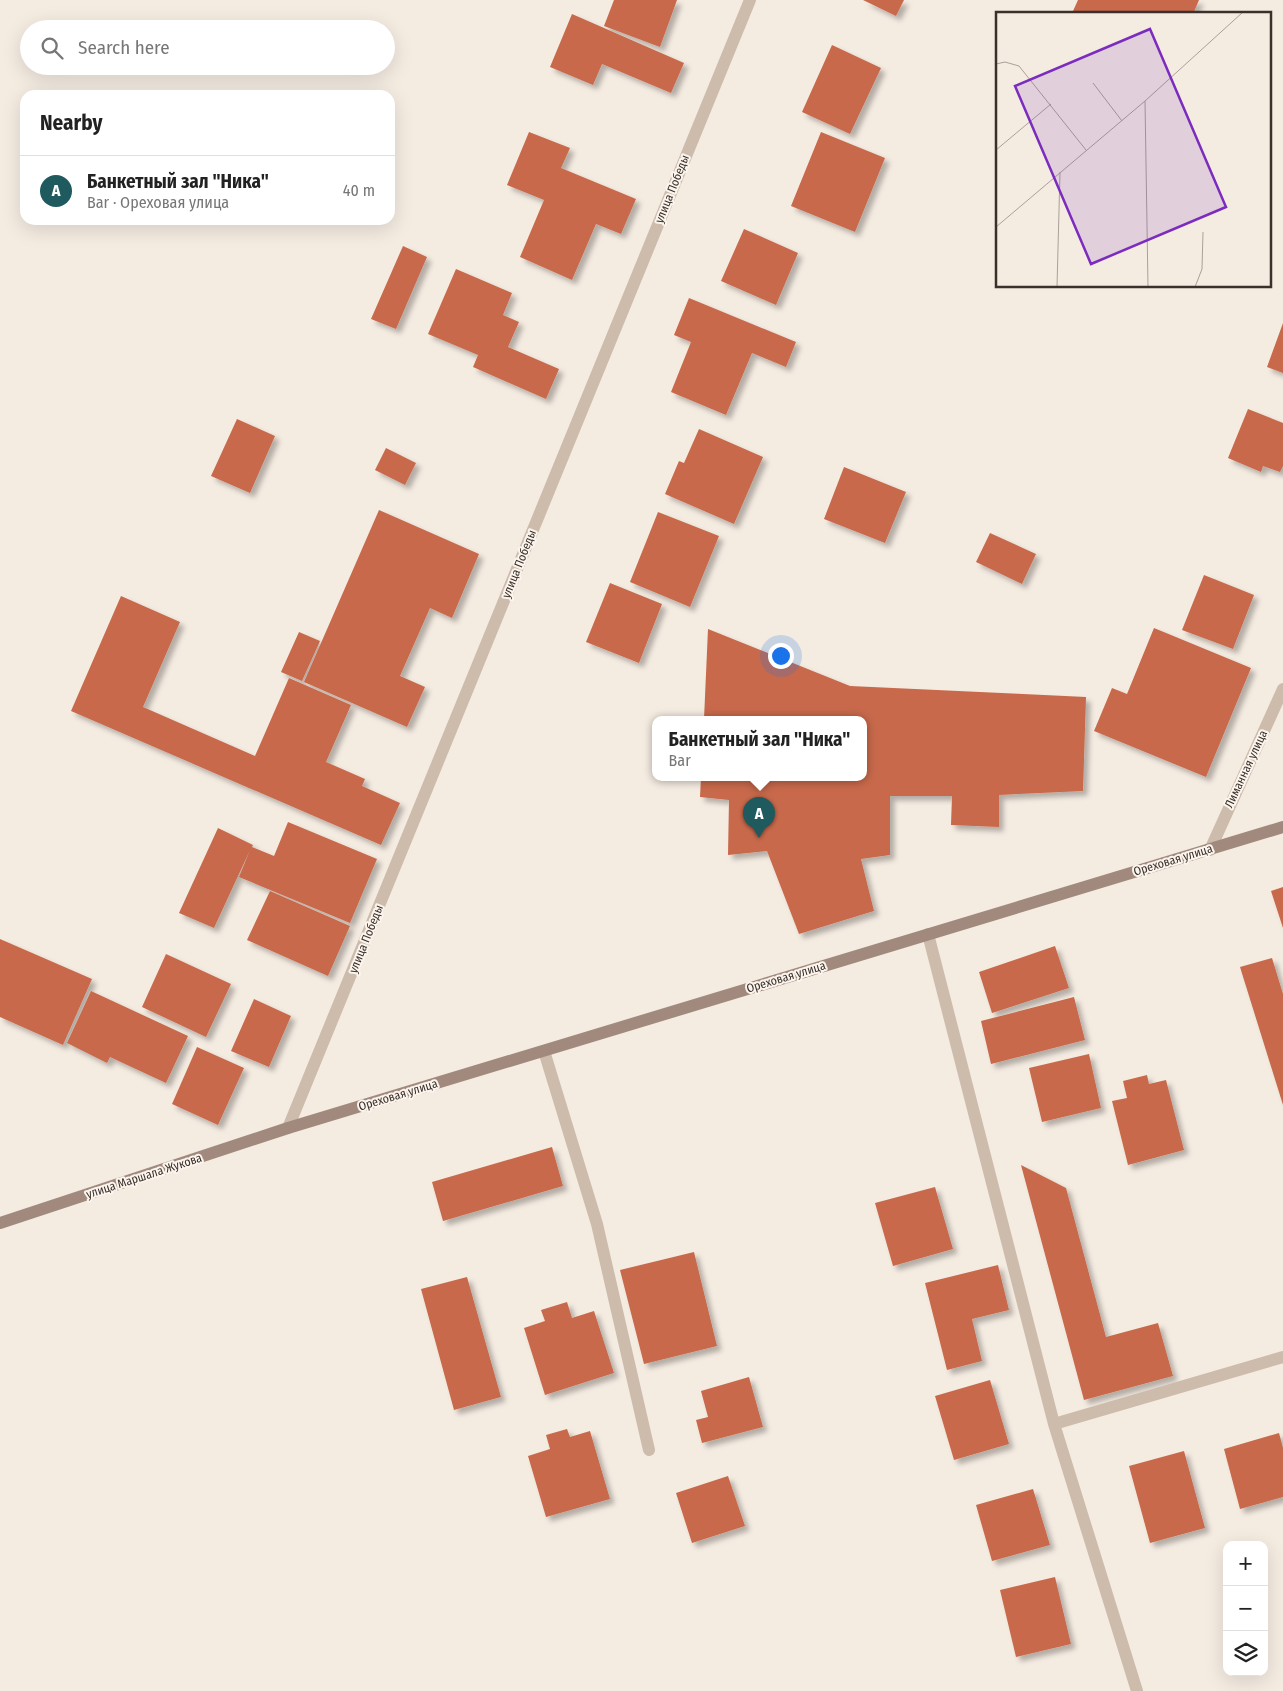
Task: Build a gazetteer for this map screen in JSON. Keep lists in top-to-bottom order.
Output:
{
  "streets": {
    "main road": ["Ореховая улица", "улица Маршала Жукова"],
    "street": ["улица Победы", "Лиманная улица"]
  },
  "crossings": [
    ["улица Победы", "Ореховая улица"],
    ["улица Победы", "улица Маршала Жукова"],
    ["Лиманная улица", "Ореховая улица"],
    ["Ореховая улица", "улица Маршала Жукова"]
  ],
  "page": {
    "search": "Search here",
    "heading": "Nearby",
    "list": [
      {
        "mark": "A",
        "name": "Банкетный зал \"Ника\"",
        "note": "Bar · Ореховая улица",
        "value": "40 m"
      }
    ],
    "popup": ["Банкетный зал \"Ника\"", "Bar"],
    "pins": "A",
    "map_buttons": ["+", "−"]
  }
}
